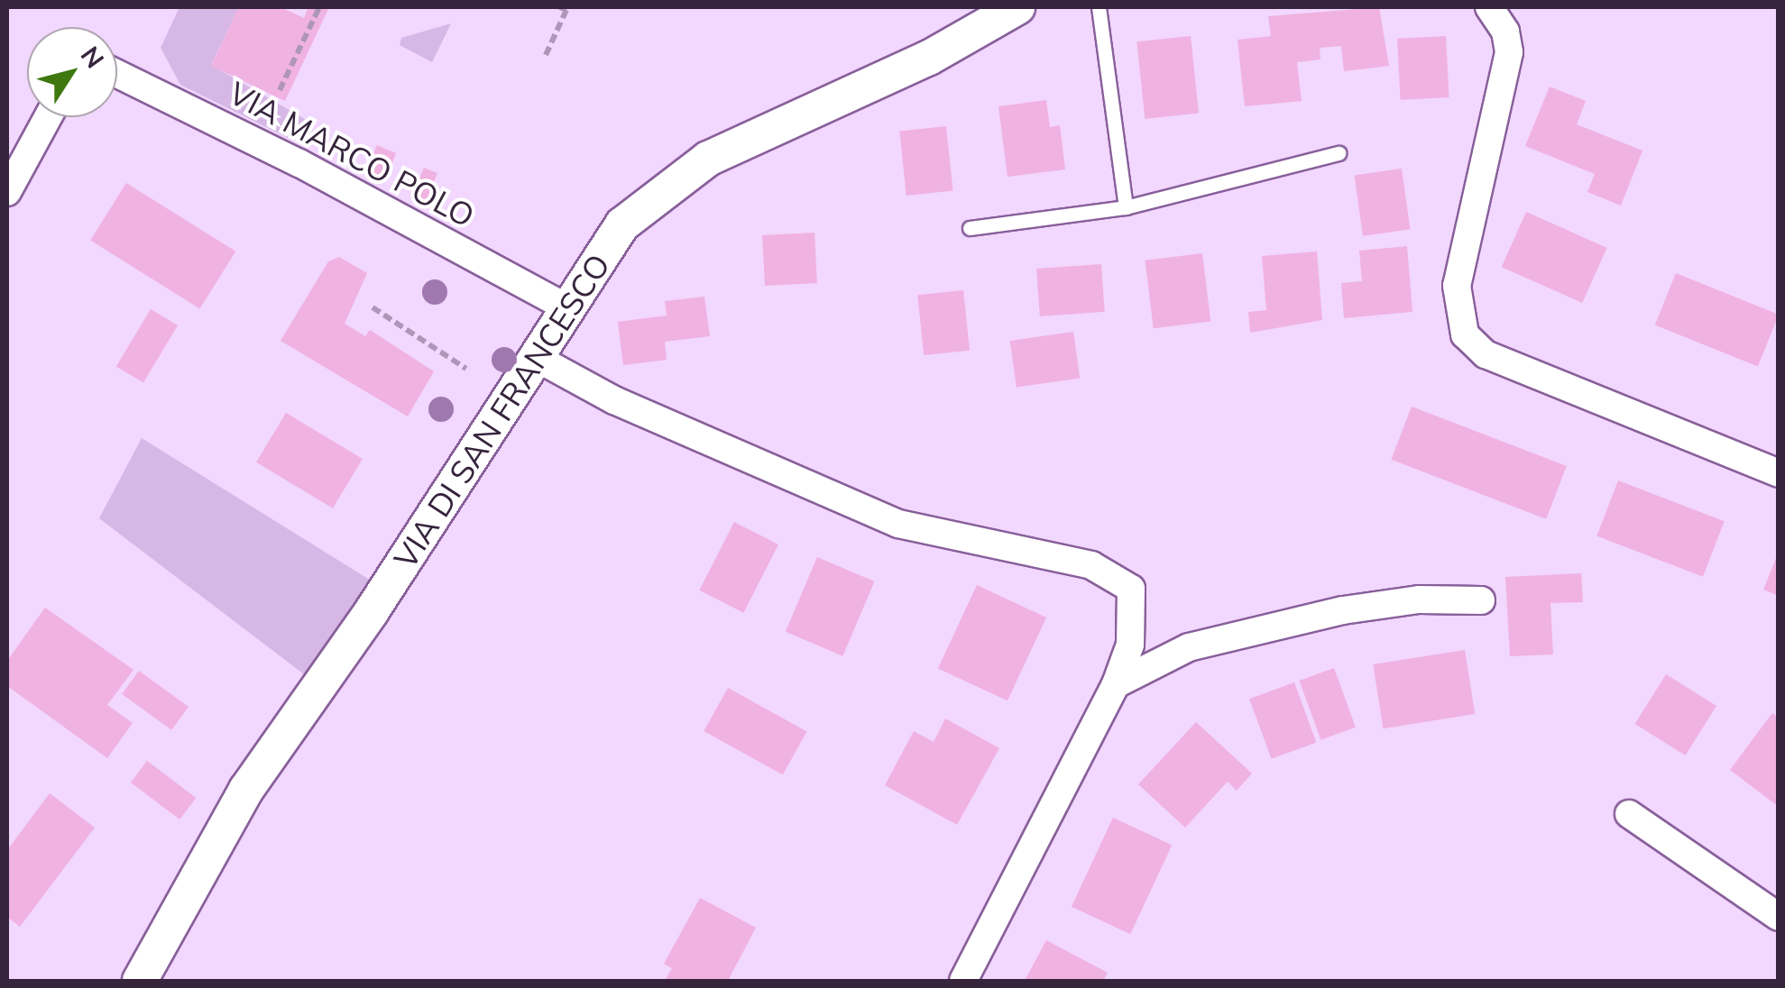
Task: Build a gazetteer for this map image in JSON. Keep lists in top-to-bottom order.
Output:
{
  "streets": {
    "street": ["VIA MARCO POLO", "VIA DI SAN FRANCESCO"]
  },
  "crossings": [
    ["VIA MARCO POLO", "VIA DI SAN FRANCESCO"]
  ],
  "north": "top right"
}
